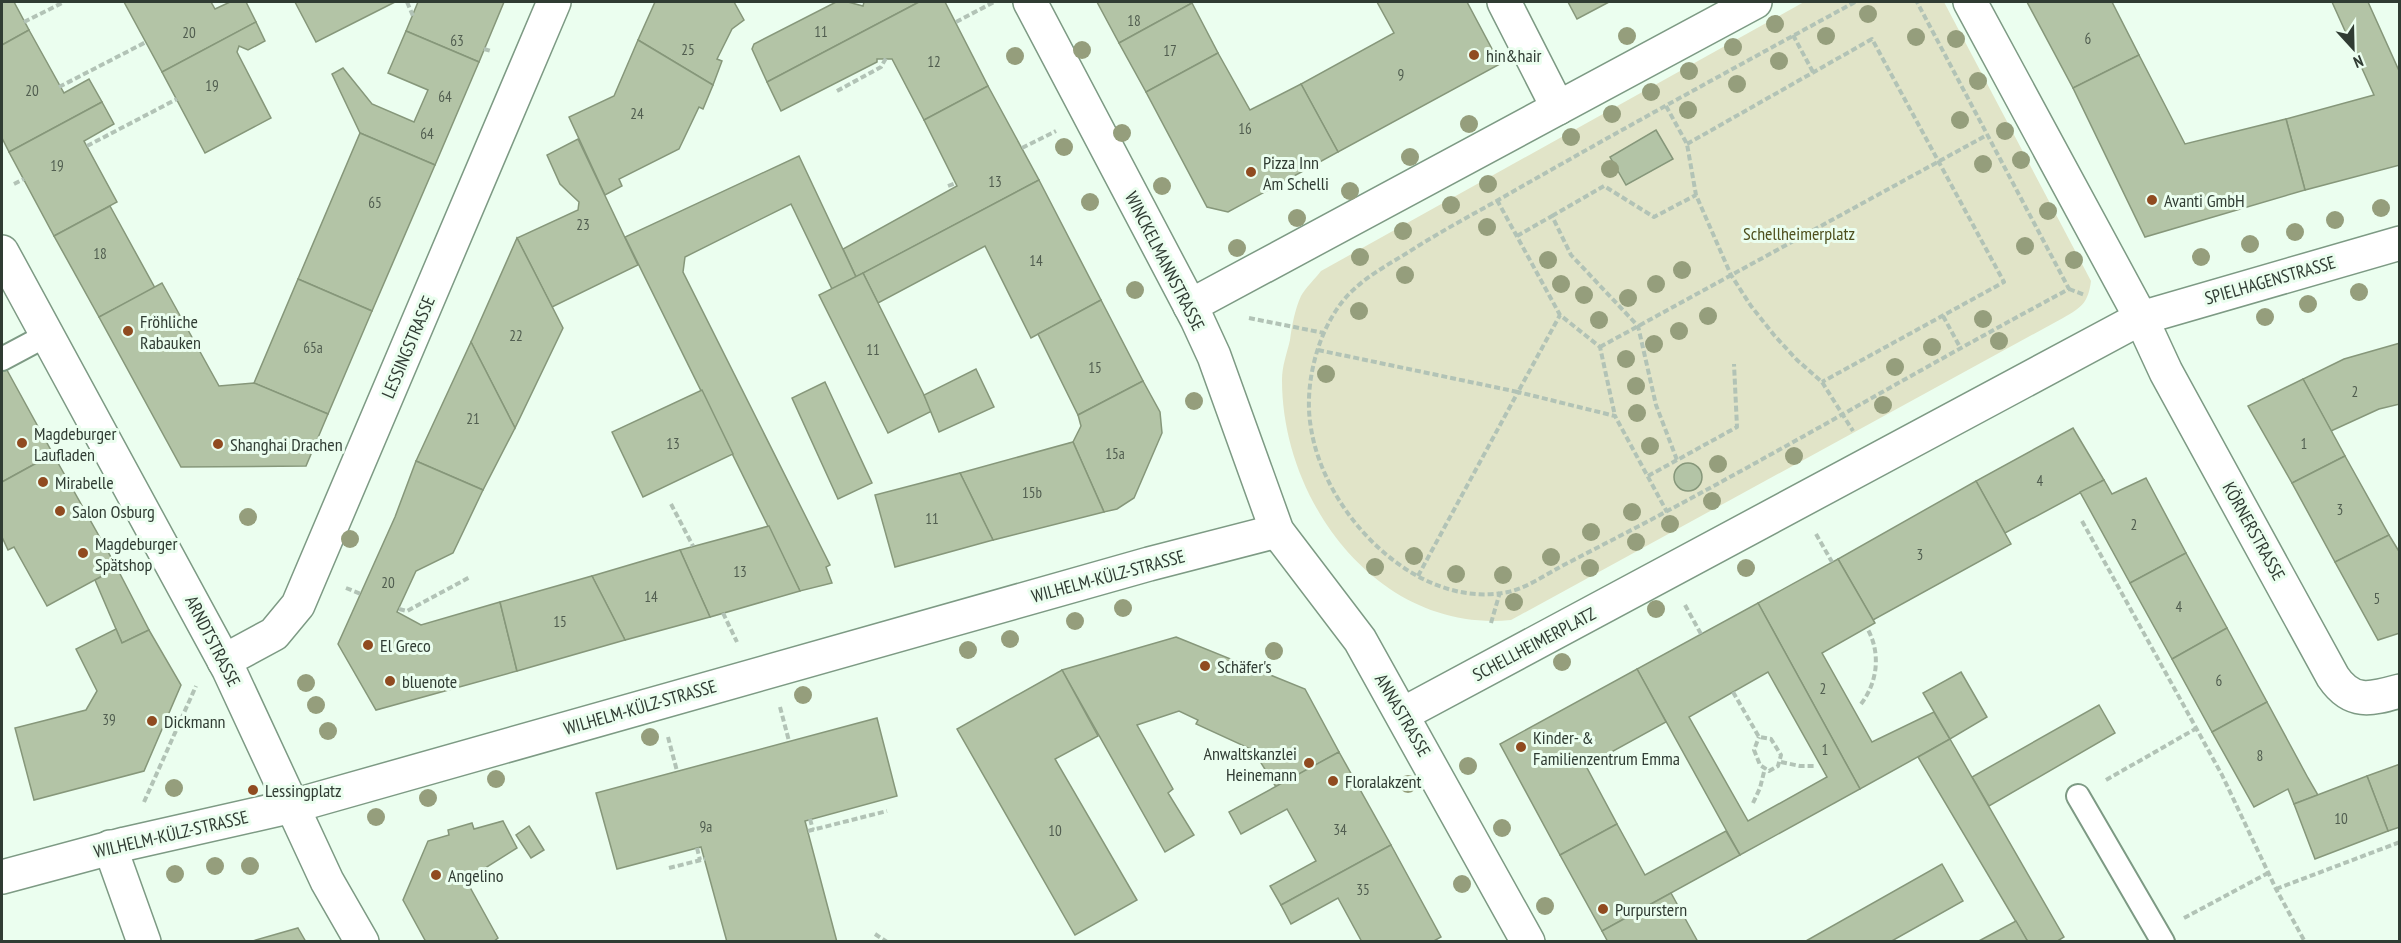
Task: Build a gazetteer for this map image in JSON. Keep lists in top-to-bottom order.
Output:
{
  "streets": {
    "street": [
      "WINCKELMANNSTRASSE",
      "SPIELHAGENSTRASSE",
      "LESSINGSTRASSE",
      "KÖRNERSTRASSE",
      "WILHELM-KÜLZ-STRASSE",
      "ARNDTSTRASSE",
      "SCHELLHEIMERPLATZ",
      "ANNASTRASSE"
    ]
  },
  "crossings": [
    ["WINCKELMANNSTRASSE", "WILHELM-KÜLZ-STRASSE"],
    ["WINCKELMANNSTRASSE", "ANNASTRASSE"],
    ["SPIELHAGENSTRASSE", "KÖRNERSTRASSE"],
    ["SPIELHAGENSTRASSE", "SCHELLHEIMERPLATZ"],
    ["LESSINGSTRASSE", "ARNDTSTRASSE"],
    ["KÖRNERSTRASSE", "SCHELLHEIMERPLATZ"],
    ["WILHELM-KÜLZ-STRASSE", "ARNDTSTRASSE"],
    ["WILHELM-KÜLZ-STRASSE", "ANNASTRASSE"],
    ["SCHELLHEIMERPLATZ", "ANNASTRASSE"]
  ],
  "parks": ["Schellheimerplatz"],
  "places": [
    "hin&hair",
    "Pizza Inn Am Schelli",
    "Avanti GmbH",
    "Fröhliche Rabauken",
    "Magdeburger Laufladen",
    "Shanghai Drachen",
    "Mirabelle",
    "Salon Osburg",
    "Magdeburger Spätshop",
    "El Greco",
    "Schäfer's",
    "bluenote",
    "Dickmann",
    "Kinder- & Familienzentrum Emma",
    "Anwaltskanzlei Heinemann",
    "Floralakzent",
    "Lessingplatz",
    "Angelino",
    "Purpurstern"
  ],
  "house_numbers": [
    "18",
    "11",
    "20",
    "6",
    "63",
    "25",
    "17",
    "12",
    "9",
    "19",
    "20",
    "64",
    "24",
    "16",
    "64",
    "19",
    "13",
    "65",
    "23",
    "18",
    "14",
    "22",
    "65a",
    "11",
    "15",
    "2",
    "21",
    "13",
    "1",
    "15a",
    "4",
    "15b",
    "3",
    "11",
    "2",
    "3",
    "13",
    "20",
    "14",
    "5",
    "4",
    "15",
    "6",
    "2",
    "39",
    "1",
    "8",
    "10",
    "9a",
    "34",
    "10",
    "35"
  ],
  "north": "bottom"
}
